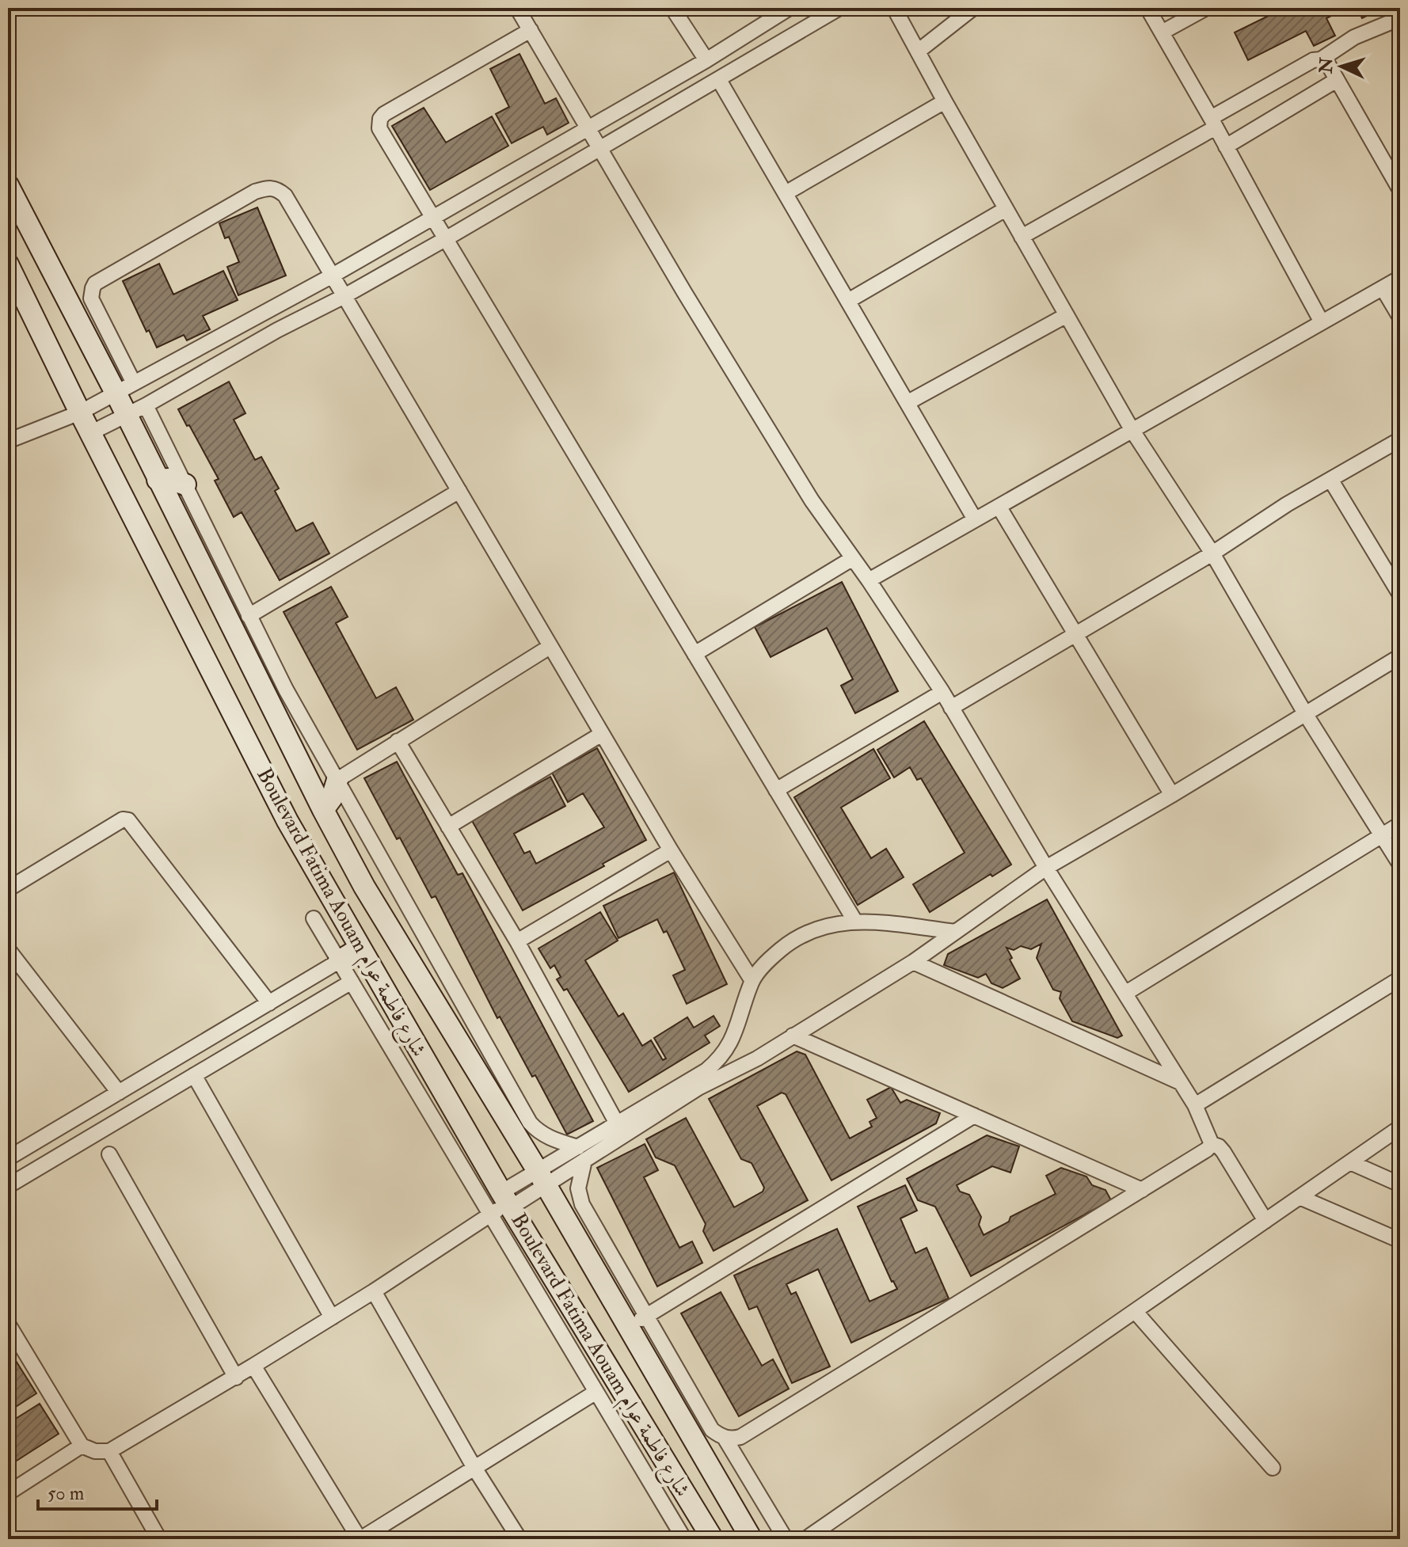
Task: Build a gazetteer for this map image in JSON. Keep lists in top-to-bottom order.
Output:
{
  "streets": {
    "main road": ["Boulevard Fatima Aouam شارع فاطمة عوام"]
  },
  "scale_bar": "50 m",
  "north": "left"
}
